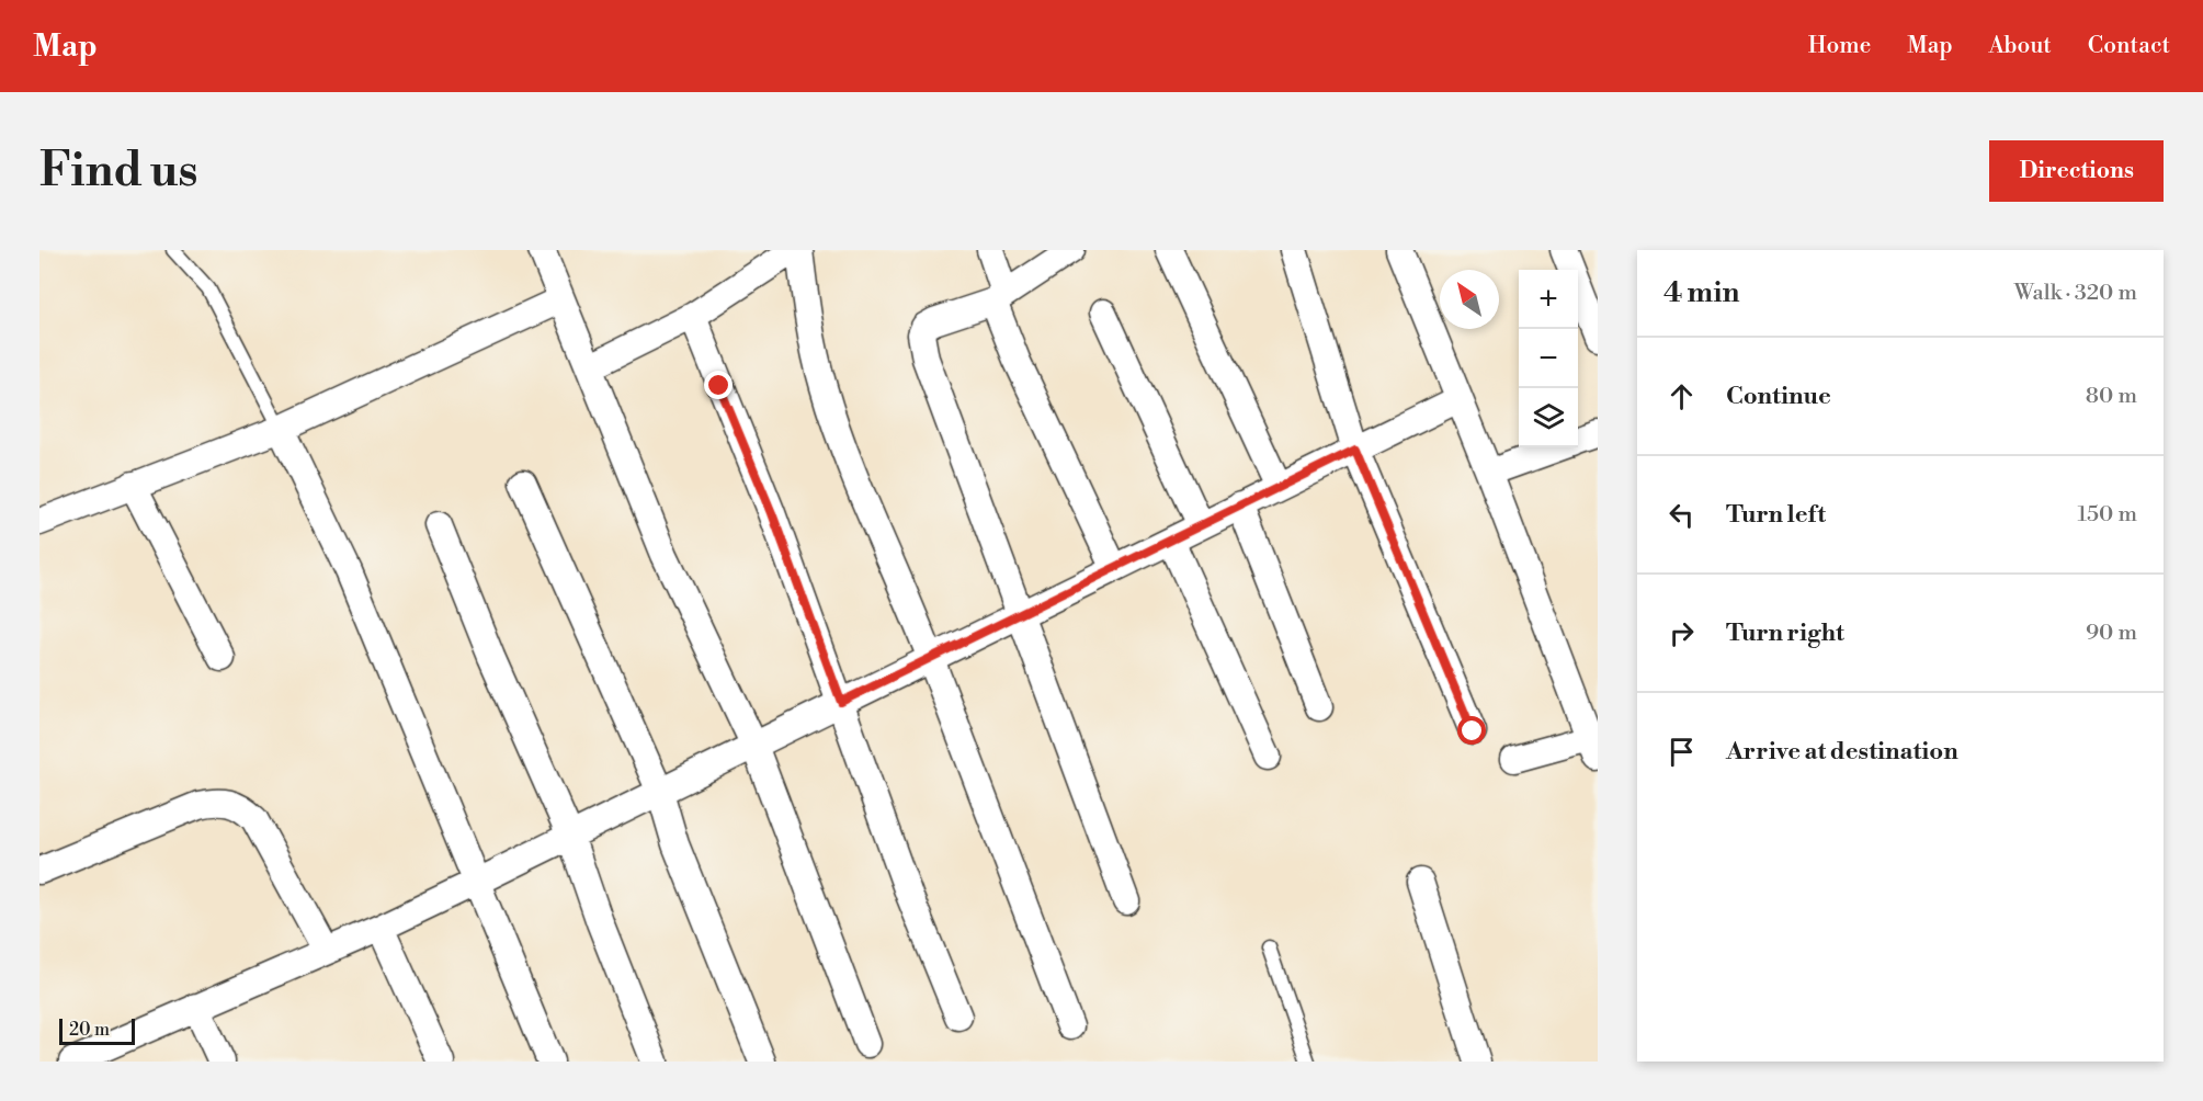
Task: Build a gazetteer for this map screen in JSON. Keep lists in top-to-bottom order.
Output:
{
  "scale_bar": "20 m",
  "north": "top left",
  "page": {
    "header": "Map",
    "nav": [
      "Home",
      "Map",
      "About",
      "Contact"
    ],
    "buttons": "Directions",
    "title": "Find us",
    "heading": ["4 min", "Walk · 320 m"],
    "map_buttons": ["+", "−"],
    "list": [
      ["Continue", "80 m"],
      ["Turn left", "150 m"],
      ["Turn right", "90 m"],
      "Arrive at destination"
    ],
    "scale": "20 m"
  }
}
